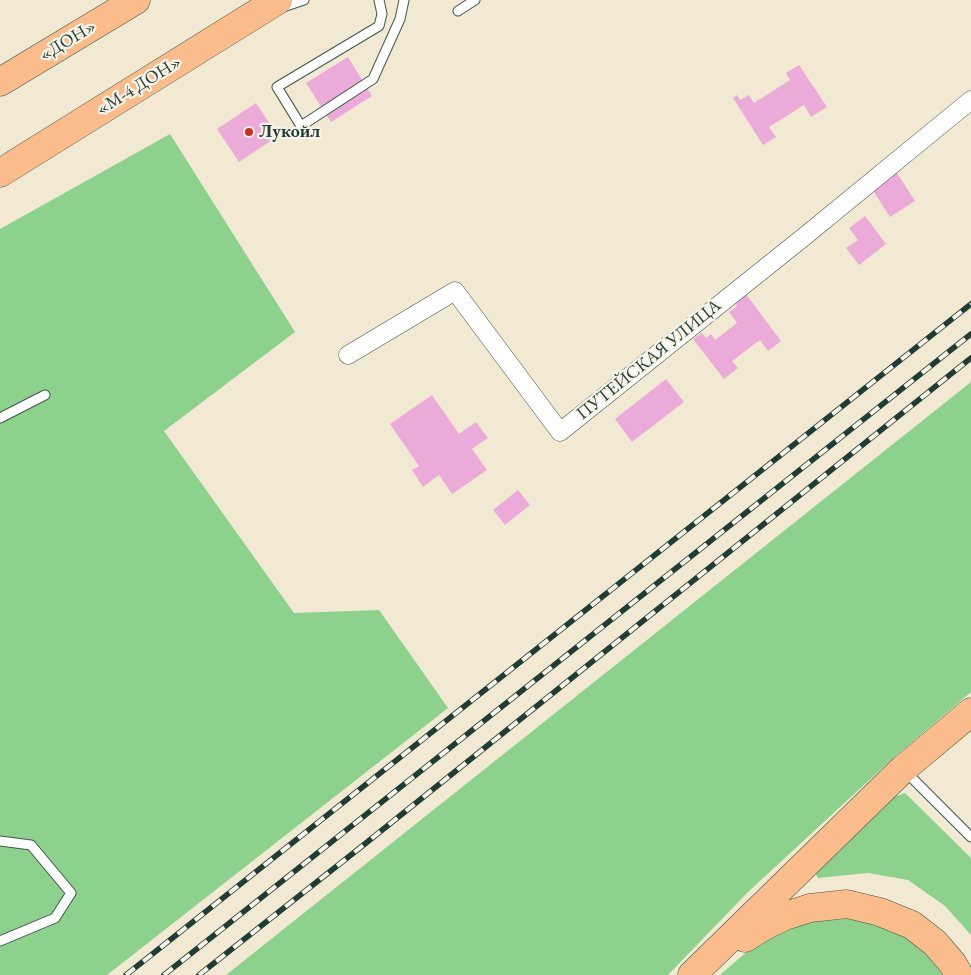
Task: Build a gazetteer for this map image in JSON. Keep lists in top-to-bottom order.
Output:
{
  "streets": {
    "main road": ["«ДОН»", "«М-4 ДОН»"],
    "street": ["ПУТЕЙСКАЯ УЛИЦА"]
  },
  "places": ["Лукойл"]
}
